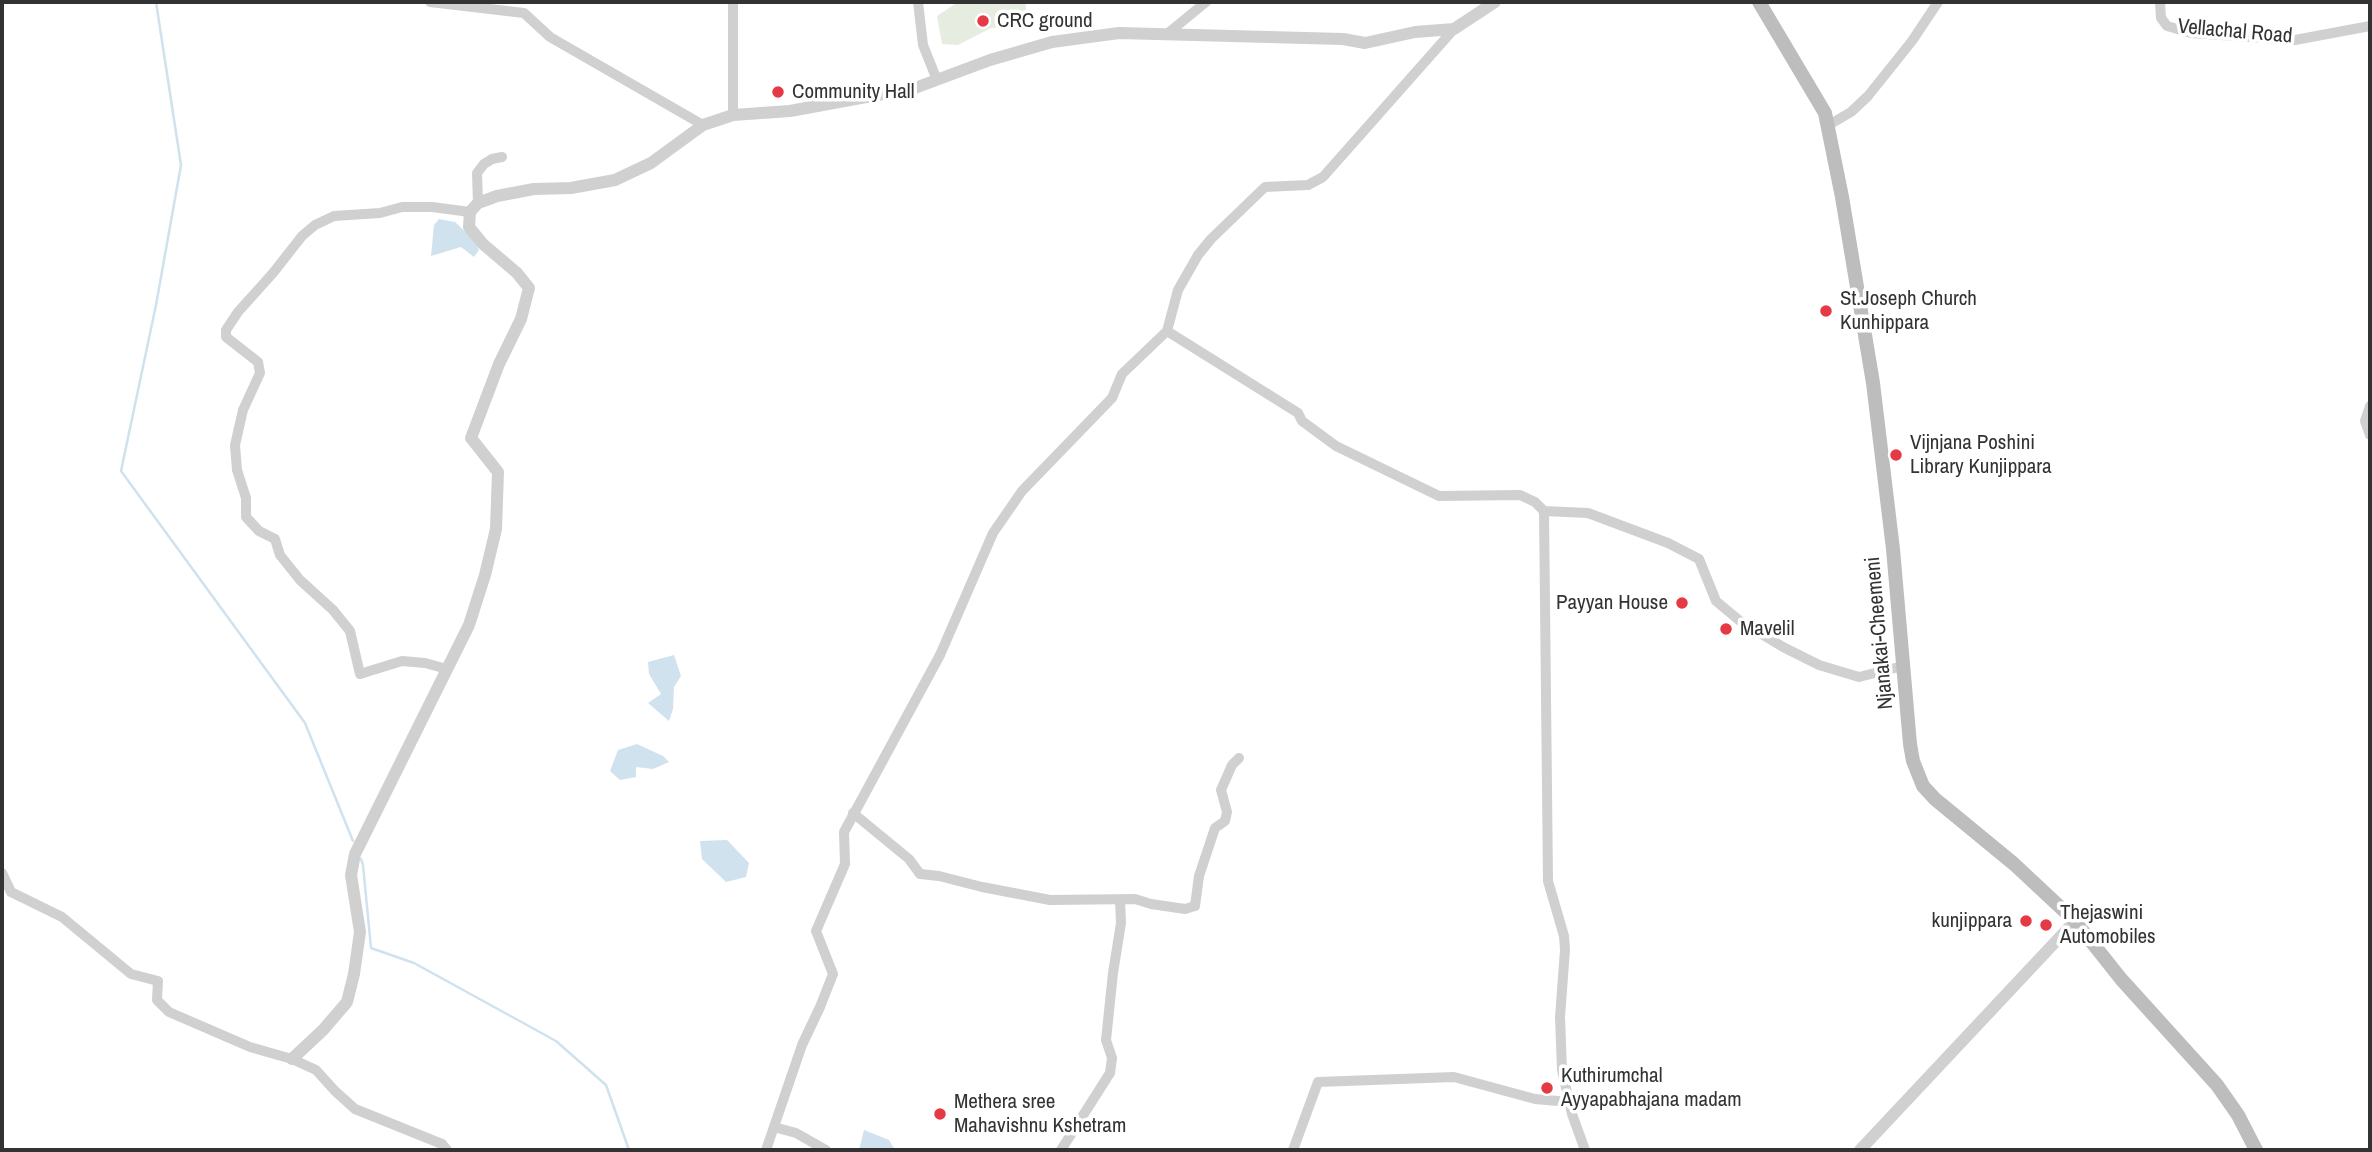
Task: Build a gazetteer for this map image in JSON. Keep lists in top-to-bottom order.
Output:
{
  "streets": {
    "main road": ["Njanakai-Cheemeni"],
    "street": ["Vellachal Road"]
  },
  "places": [
    "CRC ground",
    "Community Hall",
    "St.Joseph Church Kunhippara",
    "Vijnjana Poshini Library Kunjippara",
    "Payyan House",
    "Mavelil",
    "kunjippara",
    "Thejaswini Automobiles",
    "Kuthirumchal Ayyapabhajana madam",
    "Methera sree Mahavishnu Kshetram"
  ]
}
